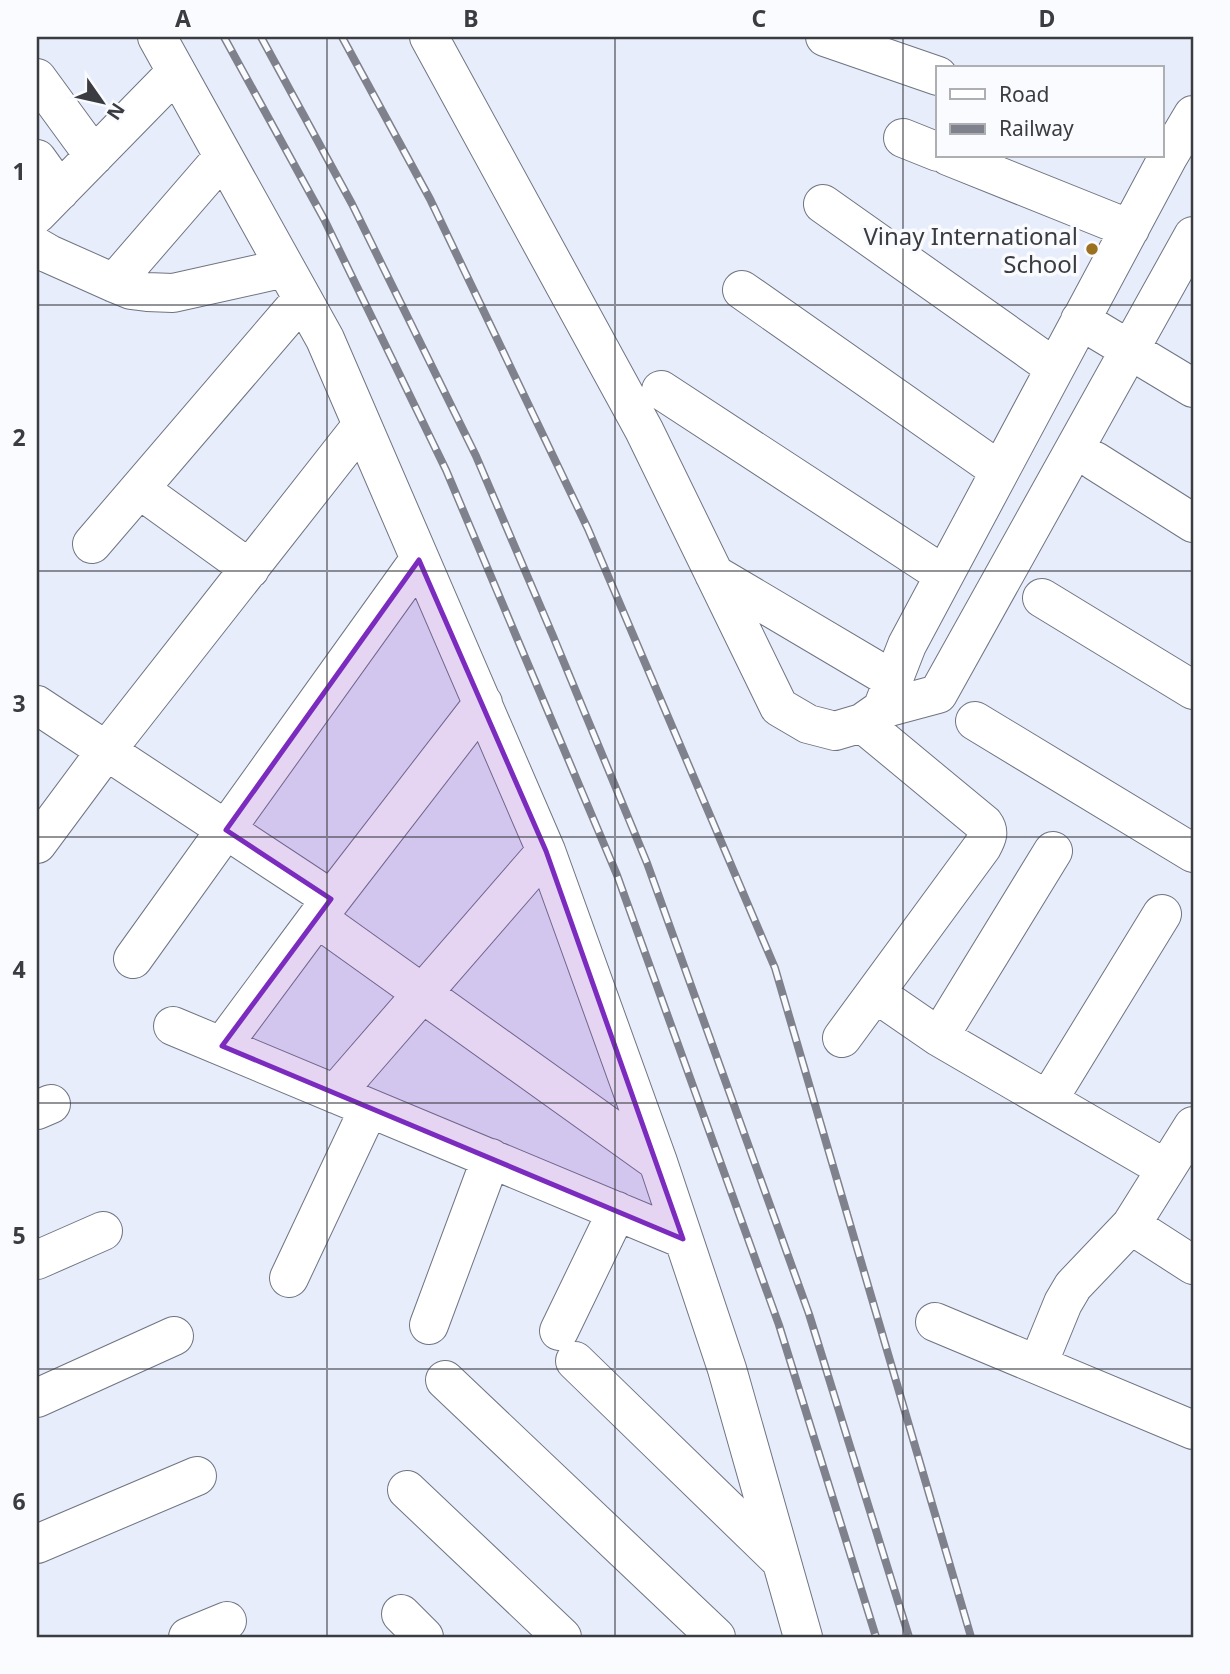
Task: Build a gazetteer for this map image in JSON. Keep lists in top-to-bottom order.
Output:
{
  "places": ["Vinay International School"],
  "legend": ["Road", "Railway"],
  "north": "bottom right",
  "grid": {
    "columns": [
      "A",
      "B",
      "C",
      "D"
    ],
    "rows": [
      "1",
      "2",
      "3",
      "4",
      "5",
      "6"
    ]
  }
}
